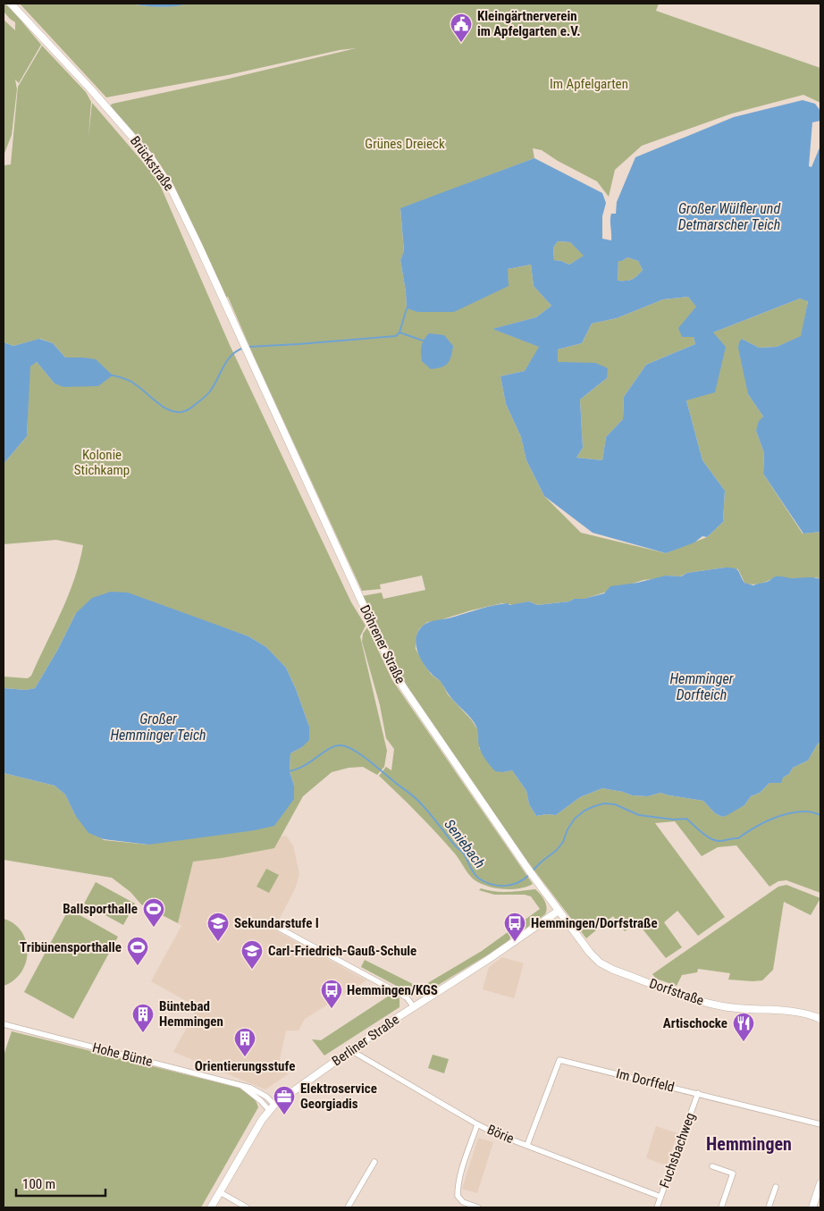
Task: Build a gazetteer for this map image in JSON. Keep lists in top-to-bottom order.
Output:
{
  "streets": {
    "street": [
      "Brückstraße",
      "Döhrener Straße",
      "Dorfstraße",
      "Berliner Straße",
      "Hohe Bünte",
      "Im Dorffeld",
      "Börie",
      "Fuchsbachweg"
    ]
  },
  "crossings": [
    ["Brückstraße", "Döhrener Straße"],
    ["Döhrener Straße", "Dorfstraße"],
    ["Döhrener Straße", "Berliner Straße"],
    ["Dorfstraße", "Berliner Straße"],
    ["Berliner Straße", "Hohe Bünte"],
    ["Berliner Straße", "Börie"],
    ["Im Dorffeld", "Börie"],
    ["Im Dorffeld", "Fuchsbachweg"],
    ["Börie", "Fuchsbachweg"]
  ],
  "districts": ["Hemmingen"],
  "water": [
    "Großer Wülfler und Detmarscher Teich",
    "Hemminger Dorfteich",
    "Großer Hemminger Teich",
    "Seniebach"
  ],
  "parks": ["Im Apfelgarten", "Grünes Dreieck", "Kolonie Stichkamp"],
  "places": {
    "public building": ["Kleingärtnerverein im Apfelgarten e.V."],
    "sports": ["Ballsporthalle", "Tribünensporthalle"],
    "school or university": ["Sekundarstufe I", "Carl-Friedrich-Gauß-Schule"],
    "bus stop": ["Hemmingen/Dorfstraße", "Hemmingen/KGS"],
    "building": ["Büntebad Hemmingen", "Orientierungsstufe"],
    "restaurant": ["Artischocke"],
    "office": ["Elektroservice Georgiadis"]
  },
  "scale_bar": "100 m"
}
